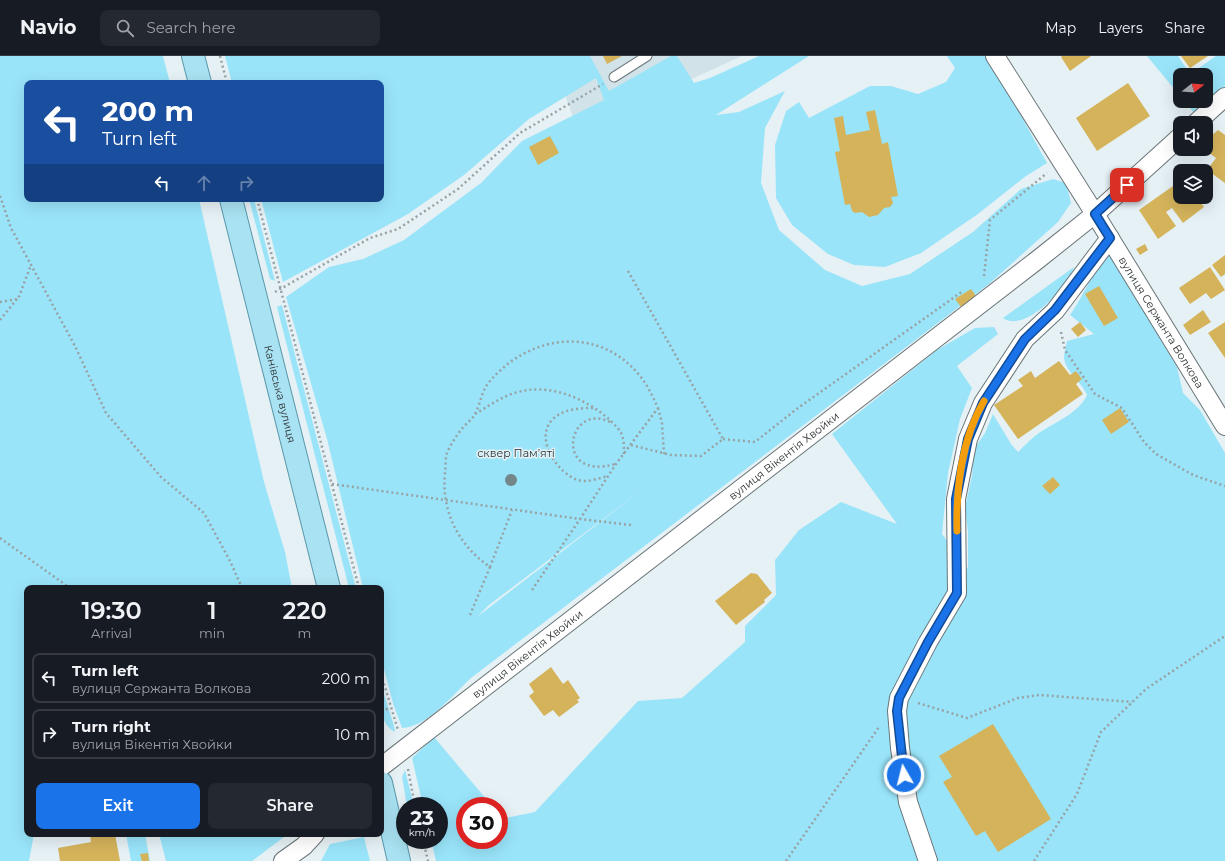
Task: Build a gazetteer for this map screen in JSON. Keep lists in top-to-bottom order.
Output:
{
  "streets": {
    "main road": ["Канівська вулиця"],
    "street": ["вулиця Сержанта Волкова", "вулиця Вікентія Хвойки"]
  },
  "crossings": [
    ["вулиця Сержанта Волкова", "вулиця Вікентія Хвойки"]
  ],
  "parks": ["сквер Памʼяті"],
  "north": "right",
  "page": {
    "header": "Navio",
    "search": "Search here",
    "nav": ["Map", "Layers", "Share"],
    "turn": ["200 m", "Turn left"],
    "eta": [
      "19:30",
      "Arrival",
      "1",
      "min",
      "220",
      "m"
    ],
    "list": [
      {
        "name": "Turn left",
        "note": "вулиця Сержанта Волкова",
        "value": "200 m"
      },
      {
        "name": "Turn right",
        "note": "вулиця Вікентія Хвойки",
        "value": "10 m"
      }
    ],
    "buttons": ["Exit", "Share"],
    "speed": "23 km/h",
    "limit": "30"
  }
}
